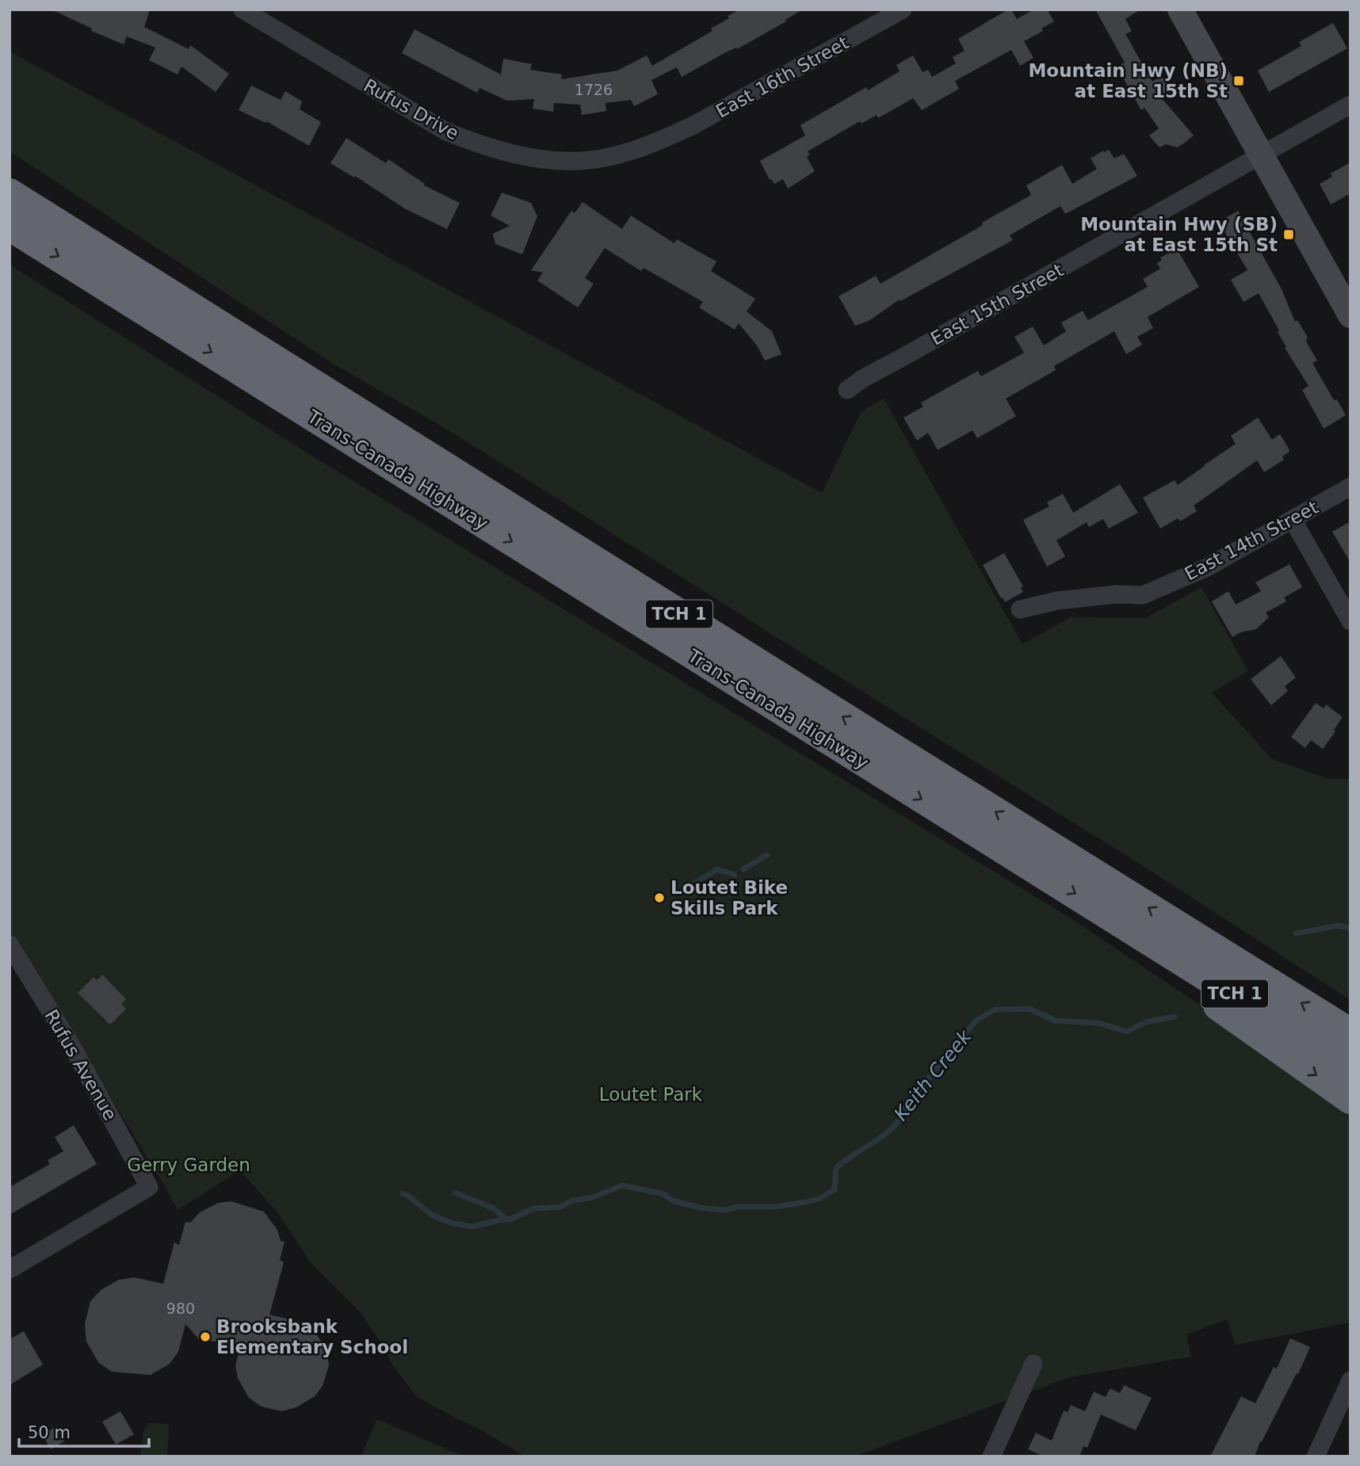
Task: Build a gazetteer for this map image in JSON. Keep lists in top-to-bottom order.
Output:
{
  "streets": {
    "highway": ["Trans-Canada Highway", "TCH 1"],
    "street": [
      "East 16th Street",
      "Rufus Drive",
      "East 15th Street",
      "East 14th Street",
      "Rufus Avenue"
    ]
  },
  "crossings": [
    ["East 16th Street", "Rufus Drive"]
  ],
  "water": ["Keith Creek"],
  "parks": ["Loutet Park", "Gerry Garden"],
  "places": {
    "transit": ["Mountain Hwy (NB) at East 15th St", "Mountain Hwy (SB) at East 15th St"],
    "other": ["Loutet Bike Skills Park", "Brooksbank Elementary School"]
  },
  "house_numbers": ["1726", "980"],
  "scale_bar": "50 m"
}
